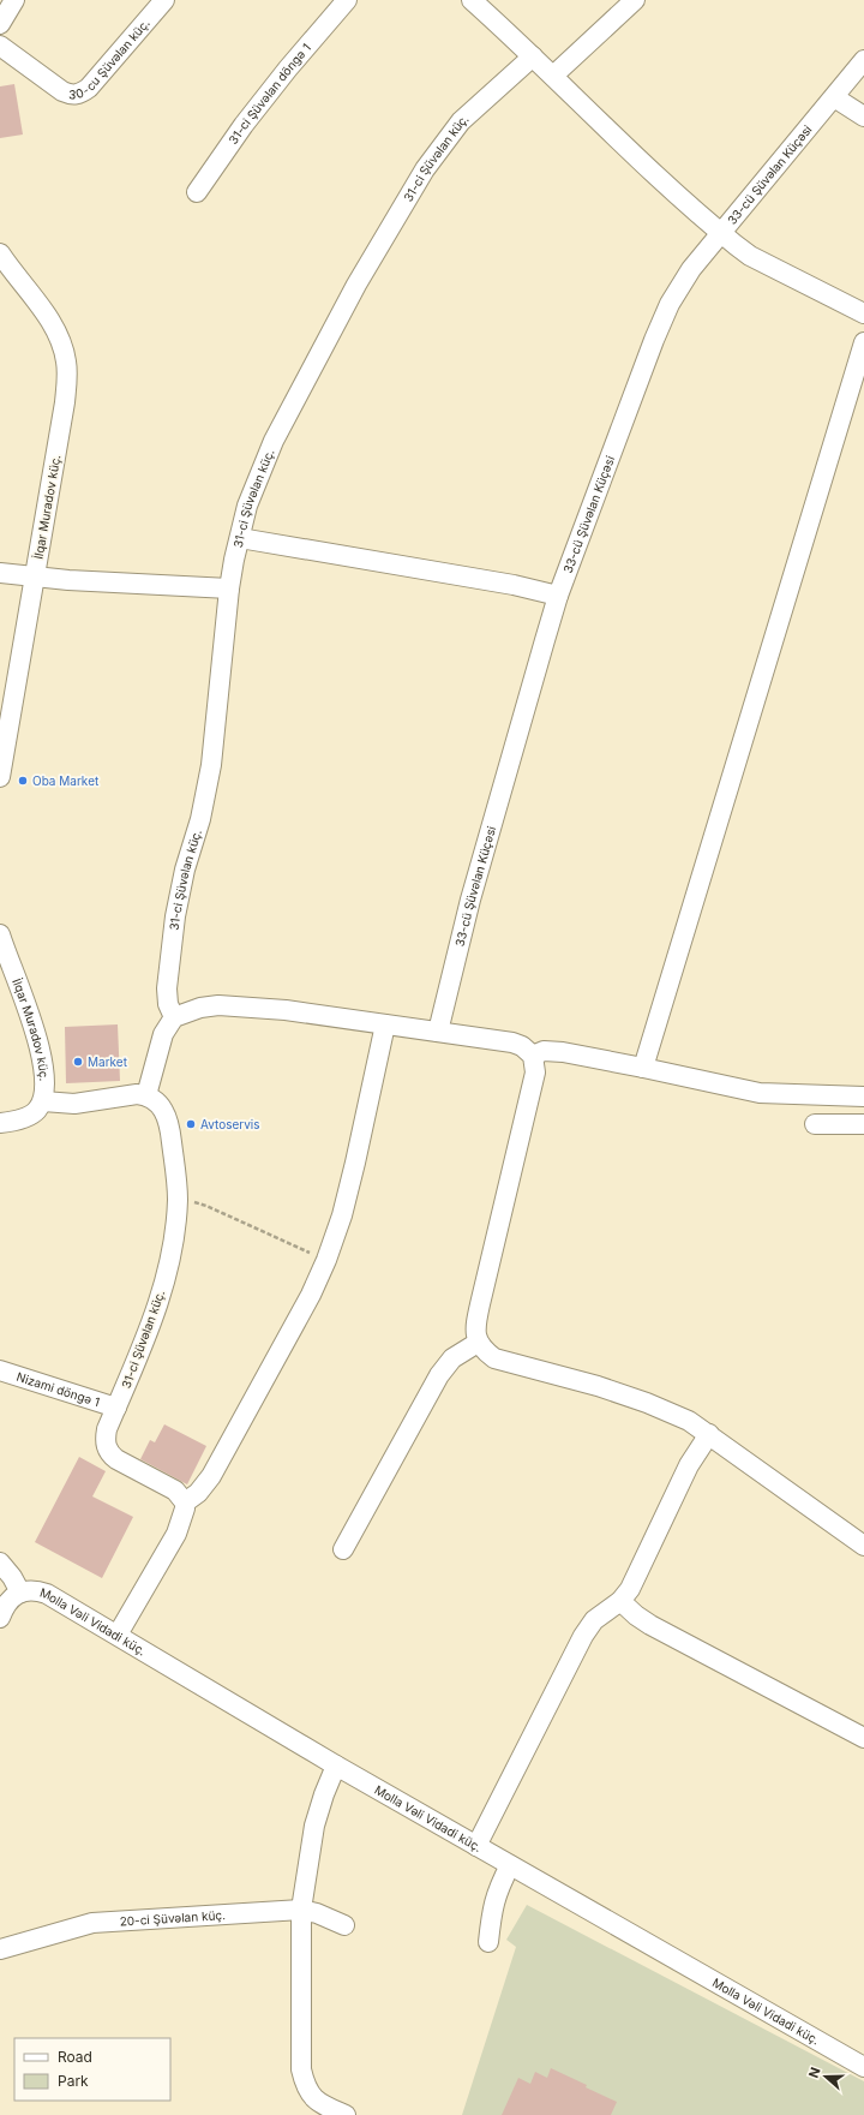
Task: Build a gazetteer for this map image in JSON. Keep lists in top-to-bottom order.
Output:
{
  "streets": {
    "street": [
      "30-cu Şüvəlan küç.",
      "31-ci Şüvəlan döngə 1",
      "31-ci Şüvəlan küç.",
      "33-cü Şüvəlan Küçəsi",
      "İlqar Muradov küç.",
      "Nizami döngə 1",
      "Molla Vəli Vidadi küç.",
      "20-ci Şüvəlan küç."
    ]
  },
  "crossings": [
    ["31-ci Şüvəlan küç.", "Nizami döngə 1"]
  ],
  "places": ["Oba Market", "Market", "Avtoservis"],
  "legend": ["Road", "Park"],
  "north": "left"
}
